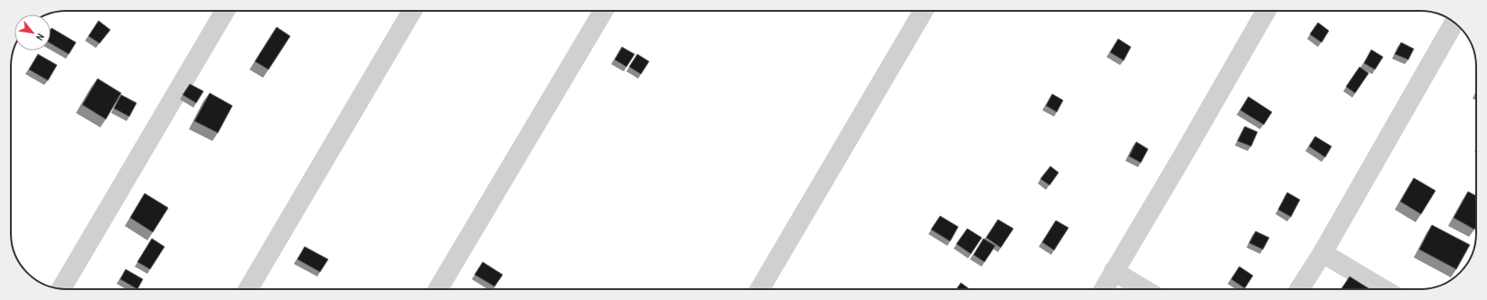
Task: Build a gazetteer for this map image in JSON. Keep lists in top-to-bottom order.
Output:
{
  "north": "bottom right"
}
